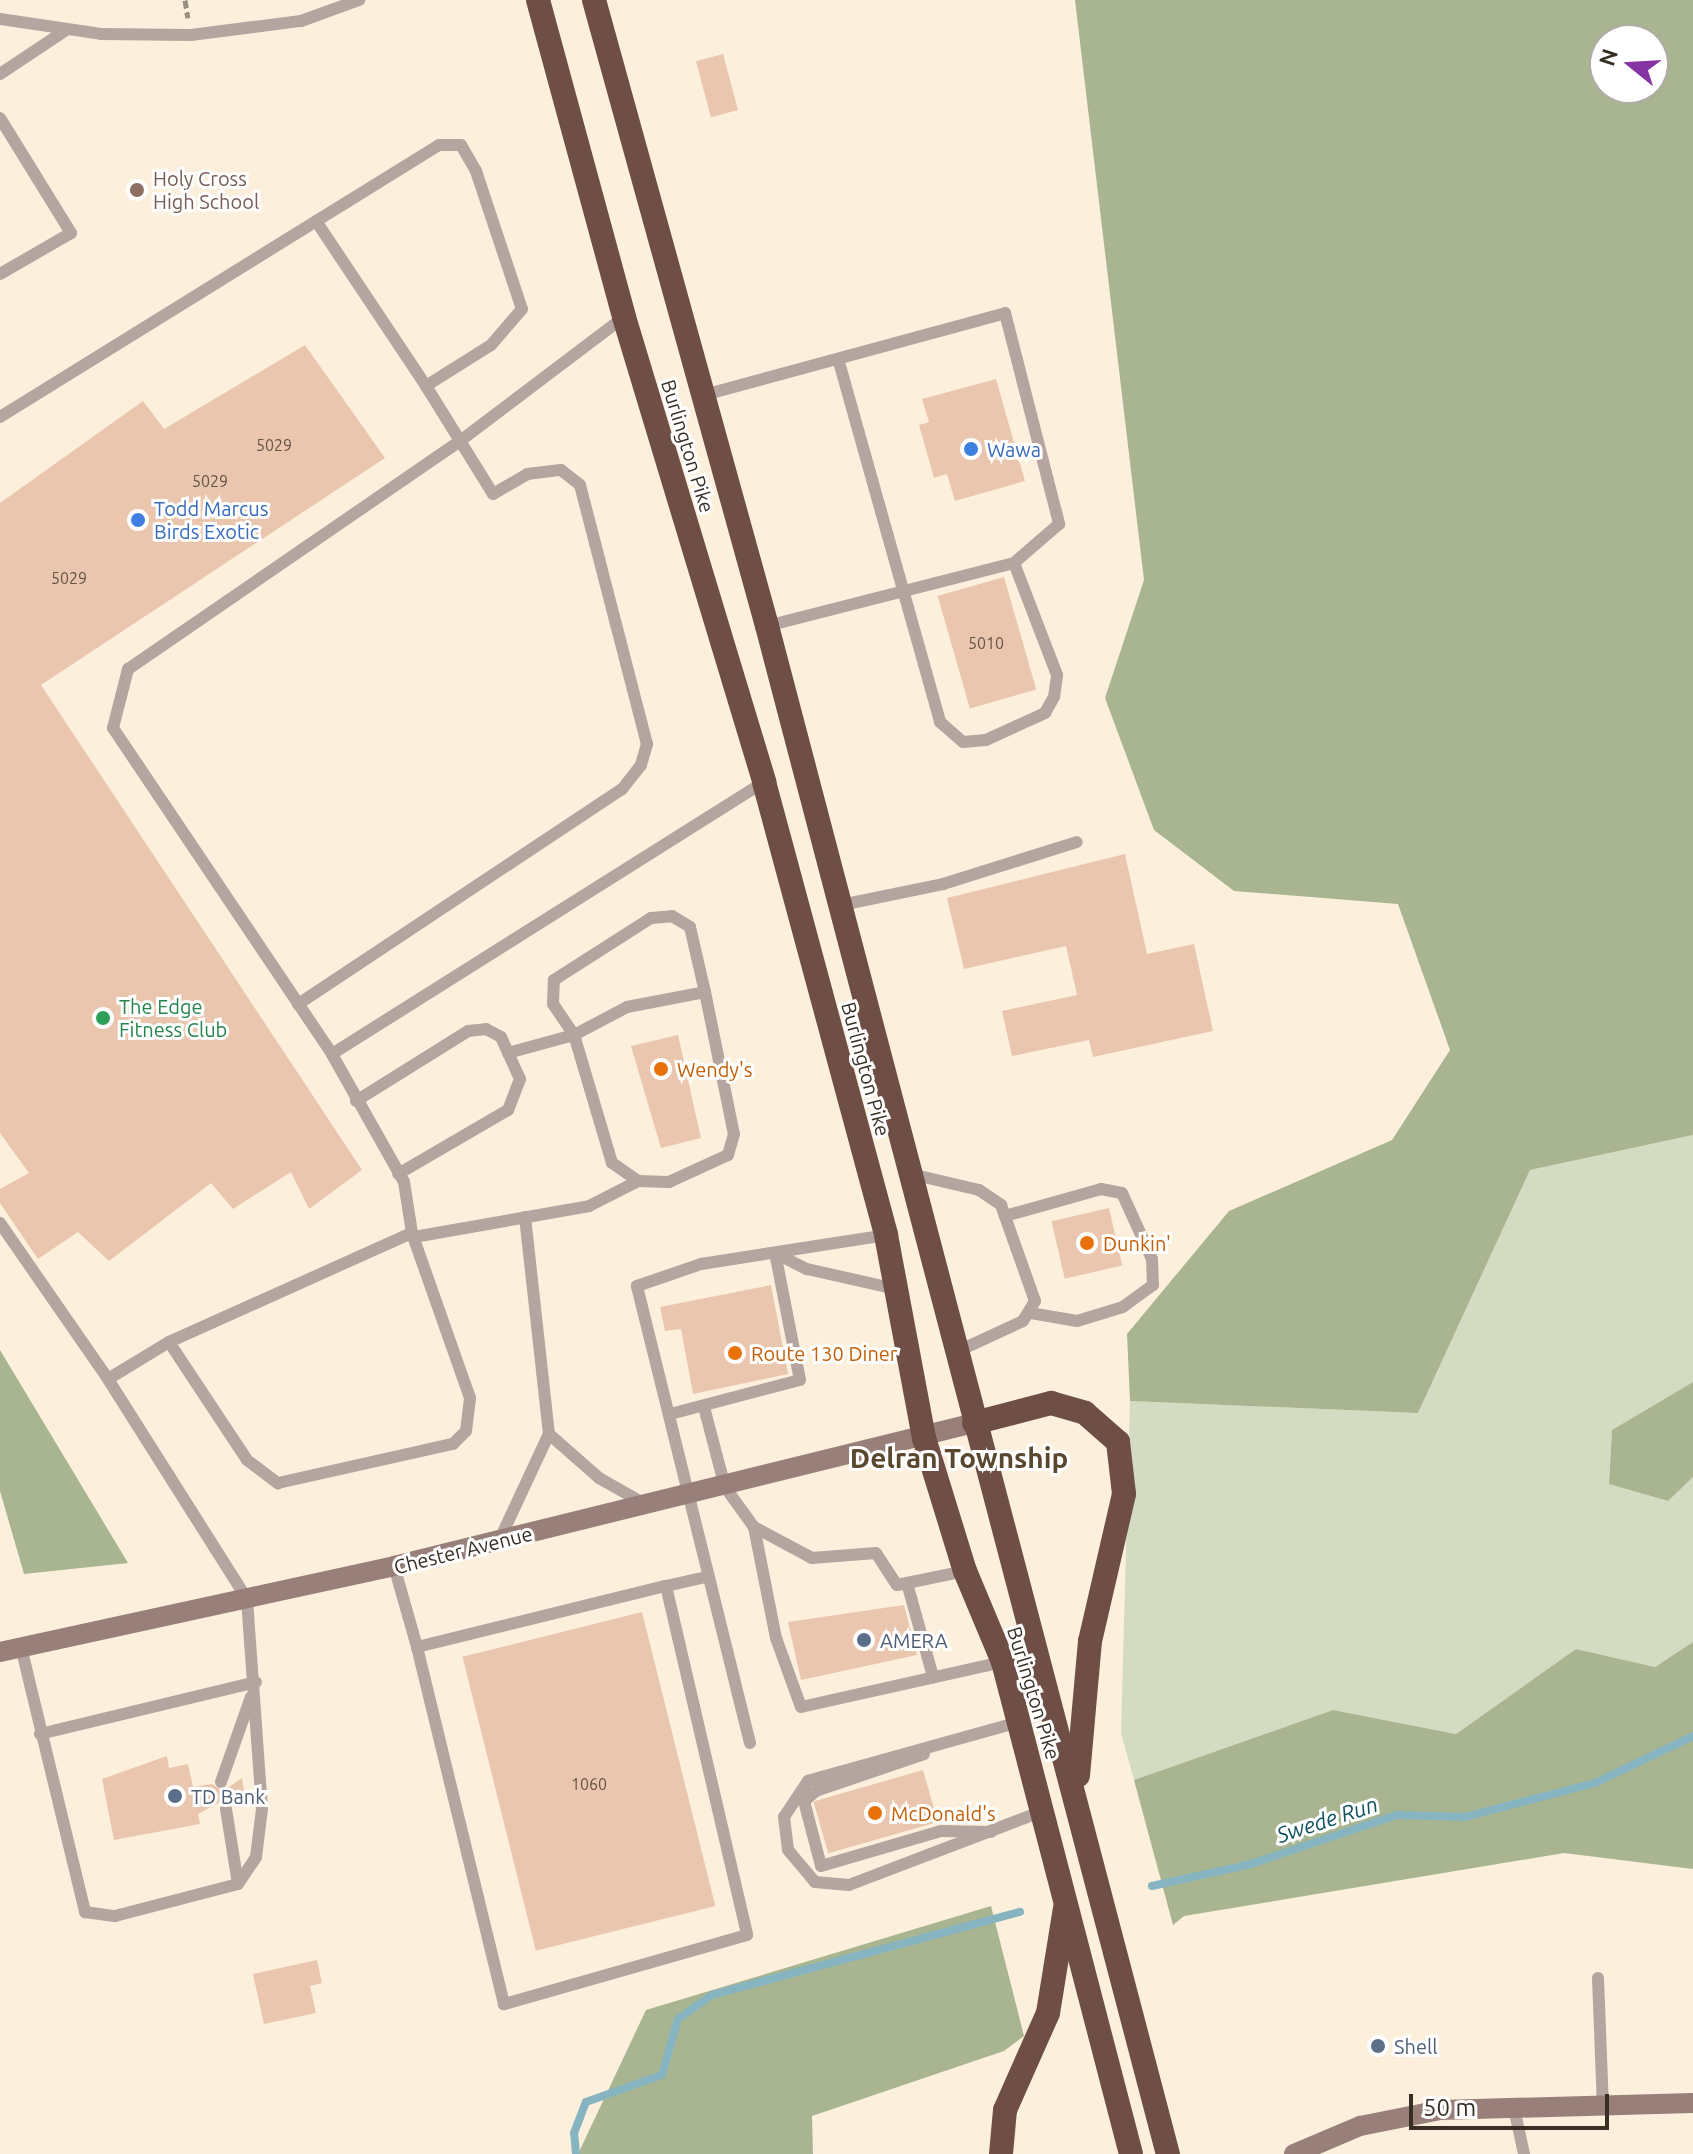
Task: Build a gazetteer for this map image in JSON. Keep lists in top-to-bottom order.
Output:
{
  "streets": {
    "highway": ["Burlington Pike"],
    "street": ["Chester Avenue"]
  },
  "crossings": [
    ["Burlington Pike", "Chester Avenue"]
  ],
  "districts": ["Delran Township"],
  "water": ["Swede Run"],
  "places": [
    "Holy Cross High School",
    "Wawa",
    "Todd Marcus Birds Exotic",
    "The Edge Fitness Club",
    "Wendy's",
    "Dunkin'",
    "Route 130 Diner",
    "AMERA",
    "TD Bank",
    "McDonald's",
    "Shell"
  ],
  "house_numbers": [
    "5029",
    "5029",
    "5029",
    "5010",
    "1060"
  ],
  "scale_bar": "50 m",
  "north": "left"
}
